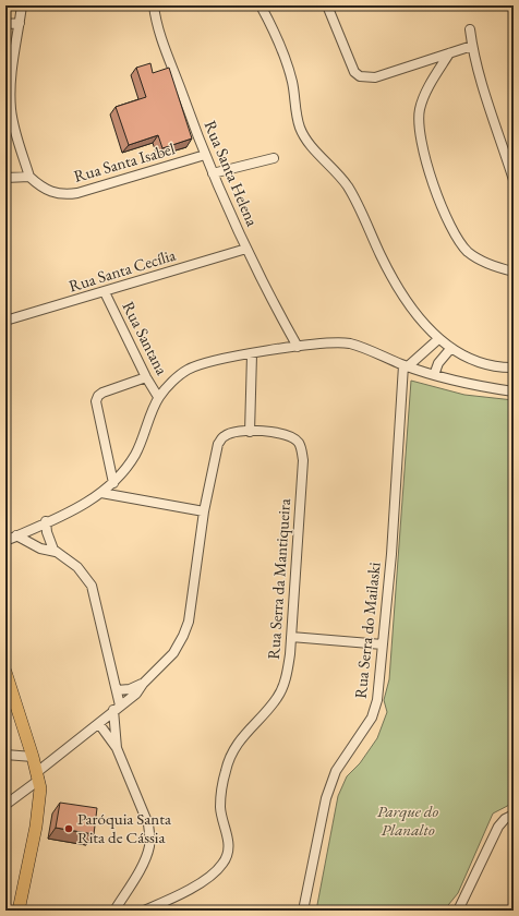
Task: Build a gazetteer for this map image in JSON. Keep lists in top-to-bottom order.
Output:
{
  "streets": {
    "street": [
      "Rua Santa Isabel",
      "Rua Santa Helena",
      "Rua Santa Cecília",
      "Rua Santana",
      "Rua Serra da Mantiqueira",
      "Rua Serra do Mailaski"
    ]
  },
  "crossings": [
    ["Rua Santa Isabel", "Rua Santa Helena"],
    ["Rua Santa Helena", "Rua Santa Cecília"],
    ["Rua Santa Cecília", "Rua Santana"]
  ],
  "parks": ["Parque do Planalto"],
  "places": ["Paróquia Santa Rita de Cássia"]
}
